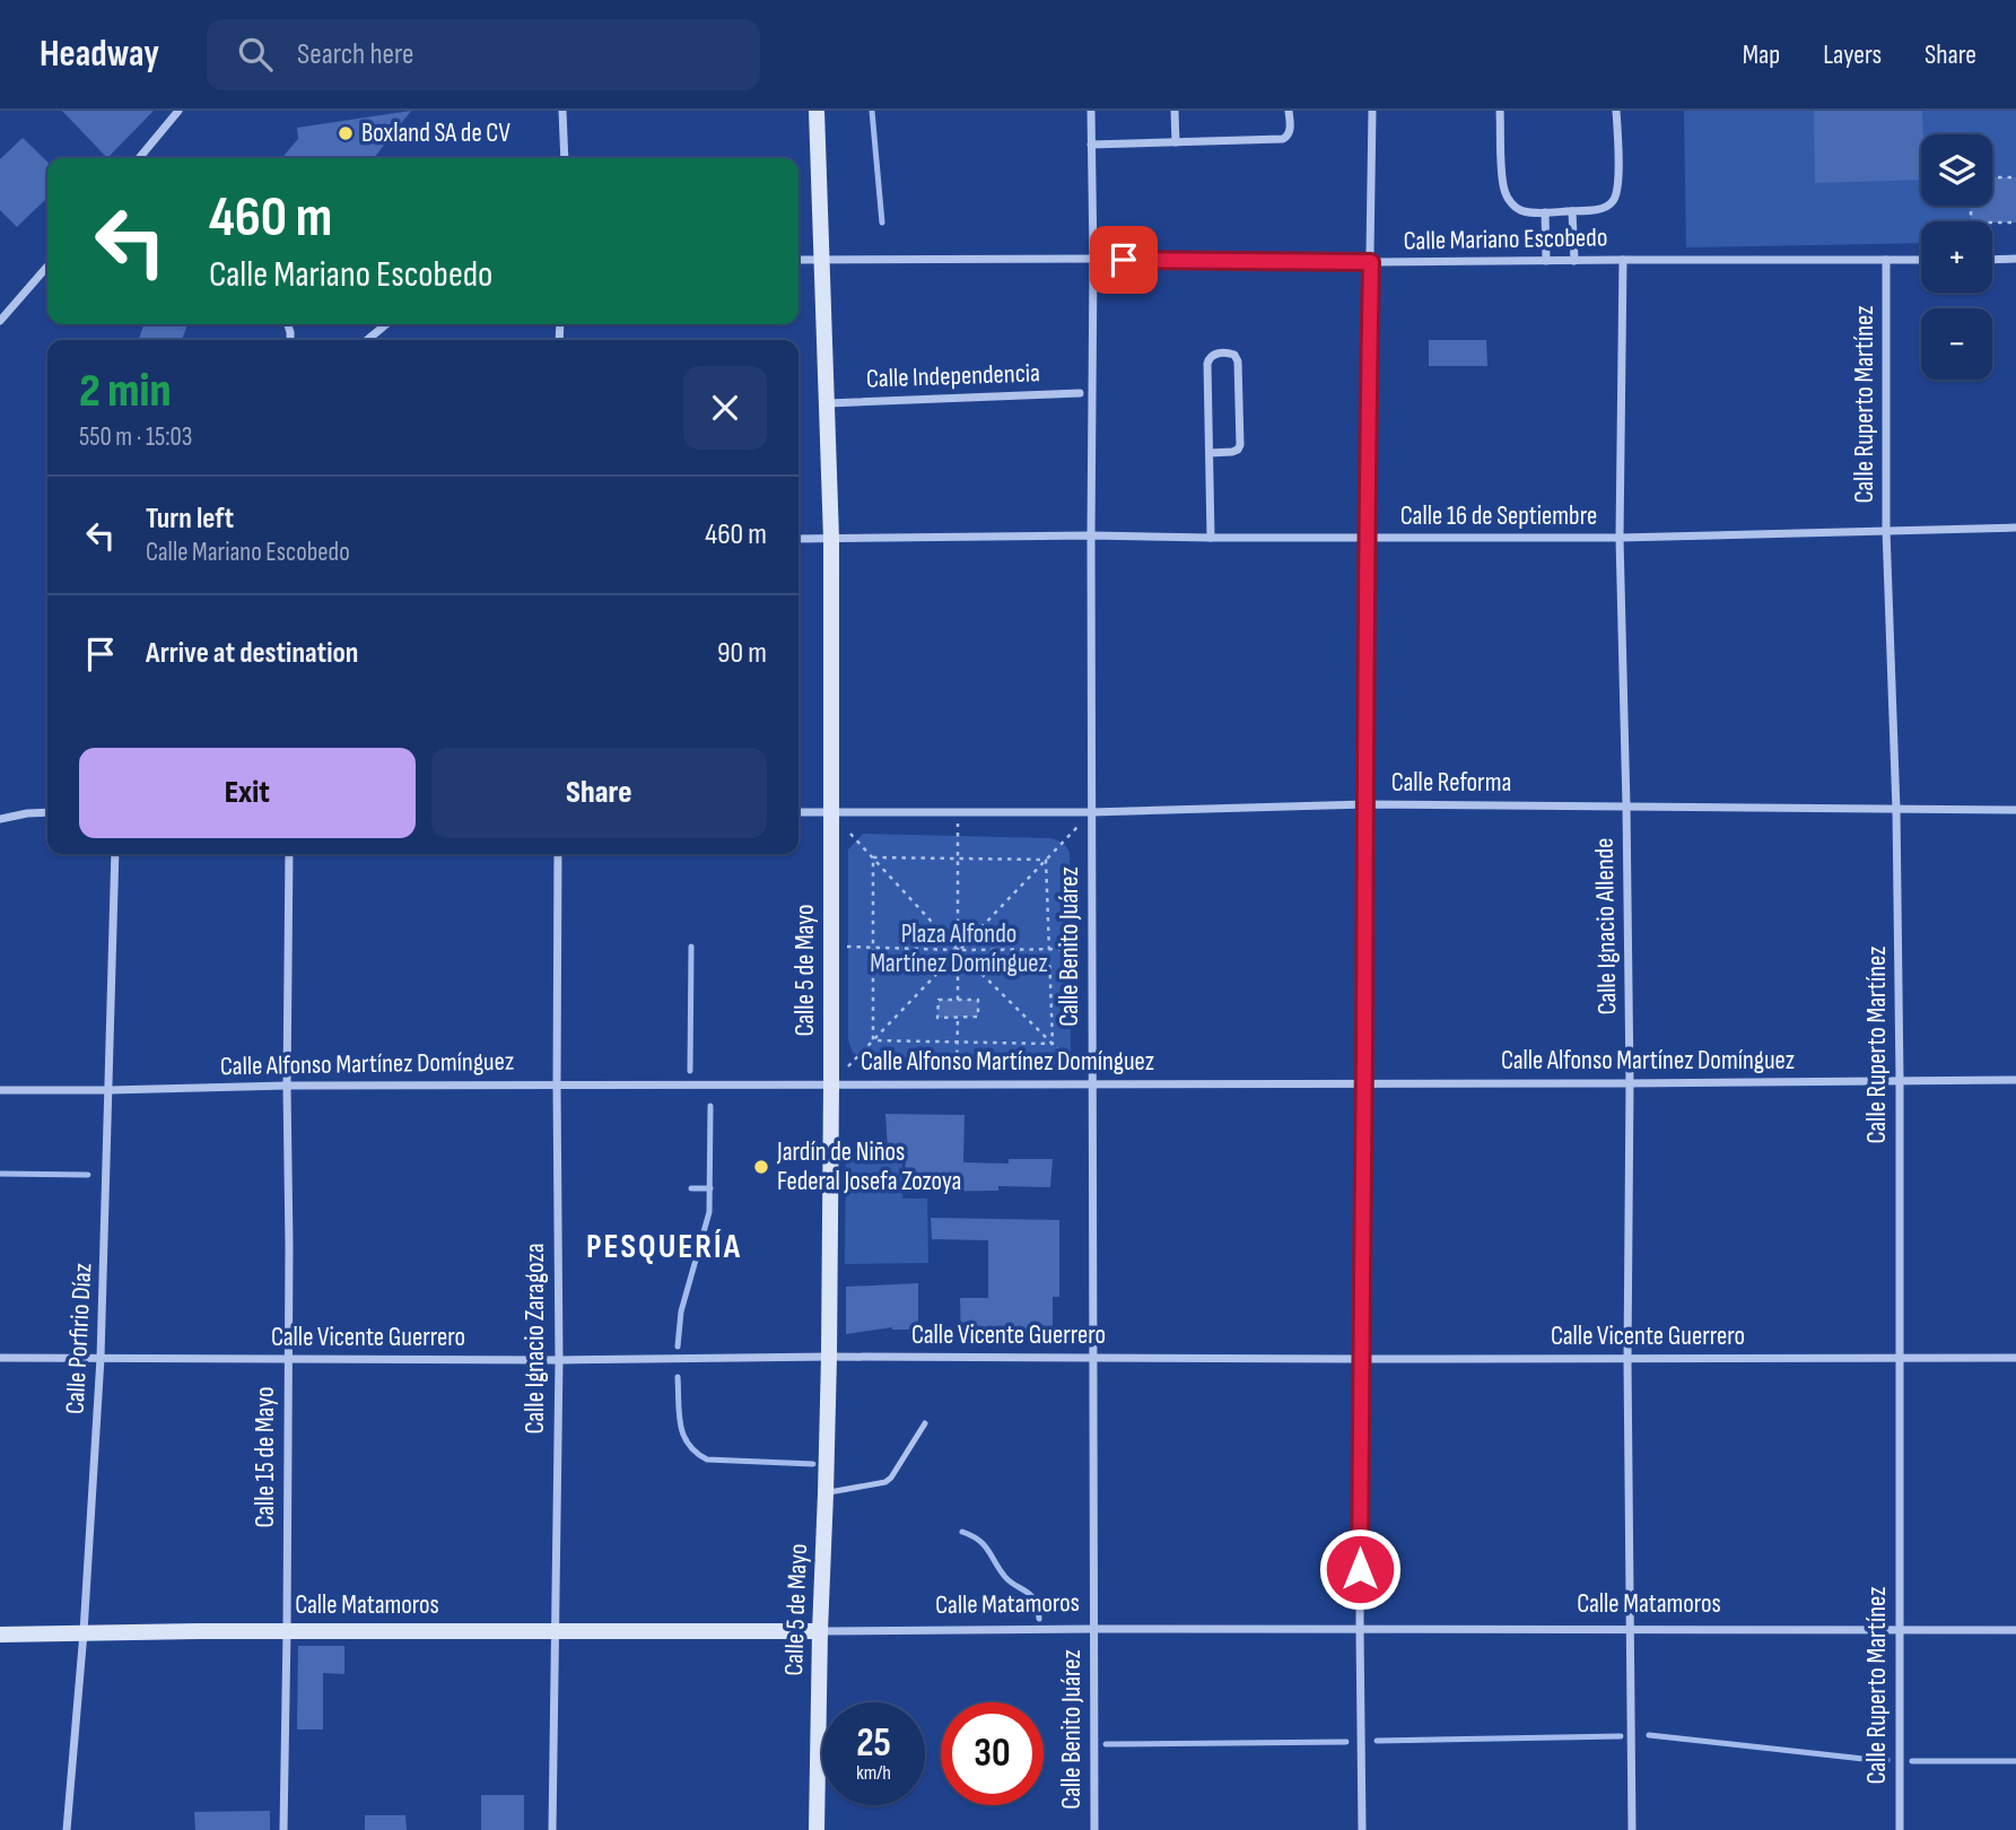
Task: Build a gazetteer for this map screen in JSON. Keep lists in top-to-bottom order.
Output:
{
  "streets": {
    "street": [
      "Calle Mariano Escobedo",
      "Calle Independencia",
      "Calle Ruperto Martínez",
      "Calle 16 de Septiembre",
      "Calle Reforma",
      "Calle Ignacio Allende",
      "Calle Benito Juárez",
      "Calle 5 de Mayo",
      "Calle Alfonso Martínez Domínguez",
      "Calle Vicente Guerrero",
      "Calle Porfirio Díaz",
      "Calle Ignacio Zaragoza",
      "Calle 15 de Mayo",
      "Calle Matamoros"
    ]
  },
  "crossings": [
    ["Calle Mariano Escobedo", "Calle Ruperto Martínez"],
    ["Calle Mariano Escobedo", "Calle Ignacio Allende"],
    ["Calle Mariano Escobedo", "Calle Benito Juárez"],
    ["Calle Mariano Escobedo", "Calle 5 de Mayo"],
    ["Calle Independencia", "Calle 5 de Mayo"],
    ["Calle Ruperto Martínez", "Calle 16 de Septiembre"],
    ["Calle Ruperto Martínez", "Calle Reforma"],
    ["Calle Ruperto Martínez", "Calle Alfonso Martínez Domínguez"],
    ["Calle Ruperto Martínez", "Calle Vicente Guerrero"],
    ["Calle Ruperto Martínez", "Calle Matamoros"],
    ["Calle 16 de Septiembre", "Calle Ignacio Allende"],
    ["Calle 16 de Septiembre", "Calle Benito Juárez"],
    ["Calle 16 de Septiembre", "Calle 5 de Mayo"],
    ["Calle Reforma", "Calle Ignacio Allende"],
    ["Calle Reforma", "Calle Benito Juárez"],
    ["Calle Reforma", "Calle 5 de Mayo"],
    ["Calle Ignacio Allende", "Calle Alfonso Martínez Domínguez"],
    ["Calle Ignacio Allende", "Calle Vicente Guerrero"],
    ["Calle Ignacio Allende", "Calle Matamoros"],
    ["Calle Benito Juárez", "Calle Alfonso Martínez Domínguez"],
    ["Calle Benito Juárez", "Calle Vicente Guerrero"],
    ["Calle Benito Juárez", "Calle Matamoros"],
    ["Calle 5 de Mayo", "Calle Alfonso Martínez Domínguez"],
    ["Calle 5 de Mayo", "Calle Vicente Guerrero"],
    ["Calle 5 de Mayo", "Calle Matamoros"],
    ["Calle Alfonso Martínez Domínguez", "Calle Porfirio Díaz"],
    ["Calle Alfonso Martínez Domínguez", "Calle Ignacio Zaragoza"],
    ["Calle Alfonso Martínez Domínguez", "Calle 15 de Mayo"],
    ["Calle Vicente Guerrero", "Calle Porfirio Díaz"],
    ["Calle Vicente Guerrero", "Calle Ignacio Zaragoza"],
    ["Calle Vicente Guerrero", "Calle 15 de Mayo"],
    ["Calle Porfirio Díaz", "Calle Matamoros"],
    ["Calle Ignacio Zaragoza", "Calle Matamoros"],
    ["Calle 15 de Mayo", "Calle Matamoros"]
  ],
  "districts": ["PESQUERÍA"],
  "parks": ["Plaza Alfondo Martínez Domínguez"],
  "places": ["Boxland SA de CV", "Jardín de Niños Federal Josefa Zozoya"],
  "page": {
    "header": "Headway",
    "search": "Search here",
    "nav": ["Map", "Layers", "Share"],
    "map_buttons": ["+", "−"],
    "turn": ["460 m", "Calle Mariano Escobedo"],
    "heading": ["2 min", "550 m · 15:03"],
    "list": [
      {
        "name": "Turn left",
        "note": "Calle Mariano Escobedo",
        "value": "460 m"
      },
      {
        "name": "Arrive at destination",
        "value": "90 m"
      }
    ],
    "buttons": ["Exit", "Share"],
    "speed": "25 km/h",
    "limit": "30"
  }
}
